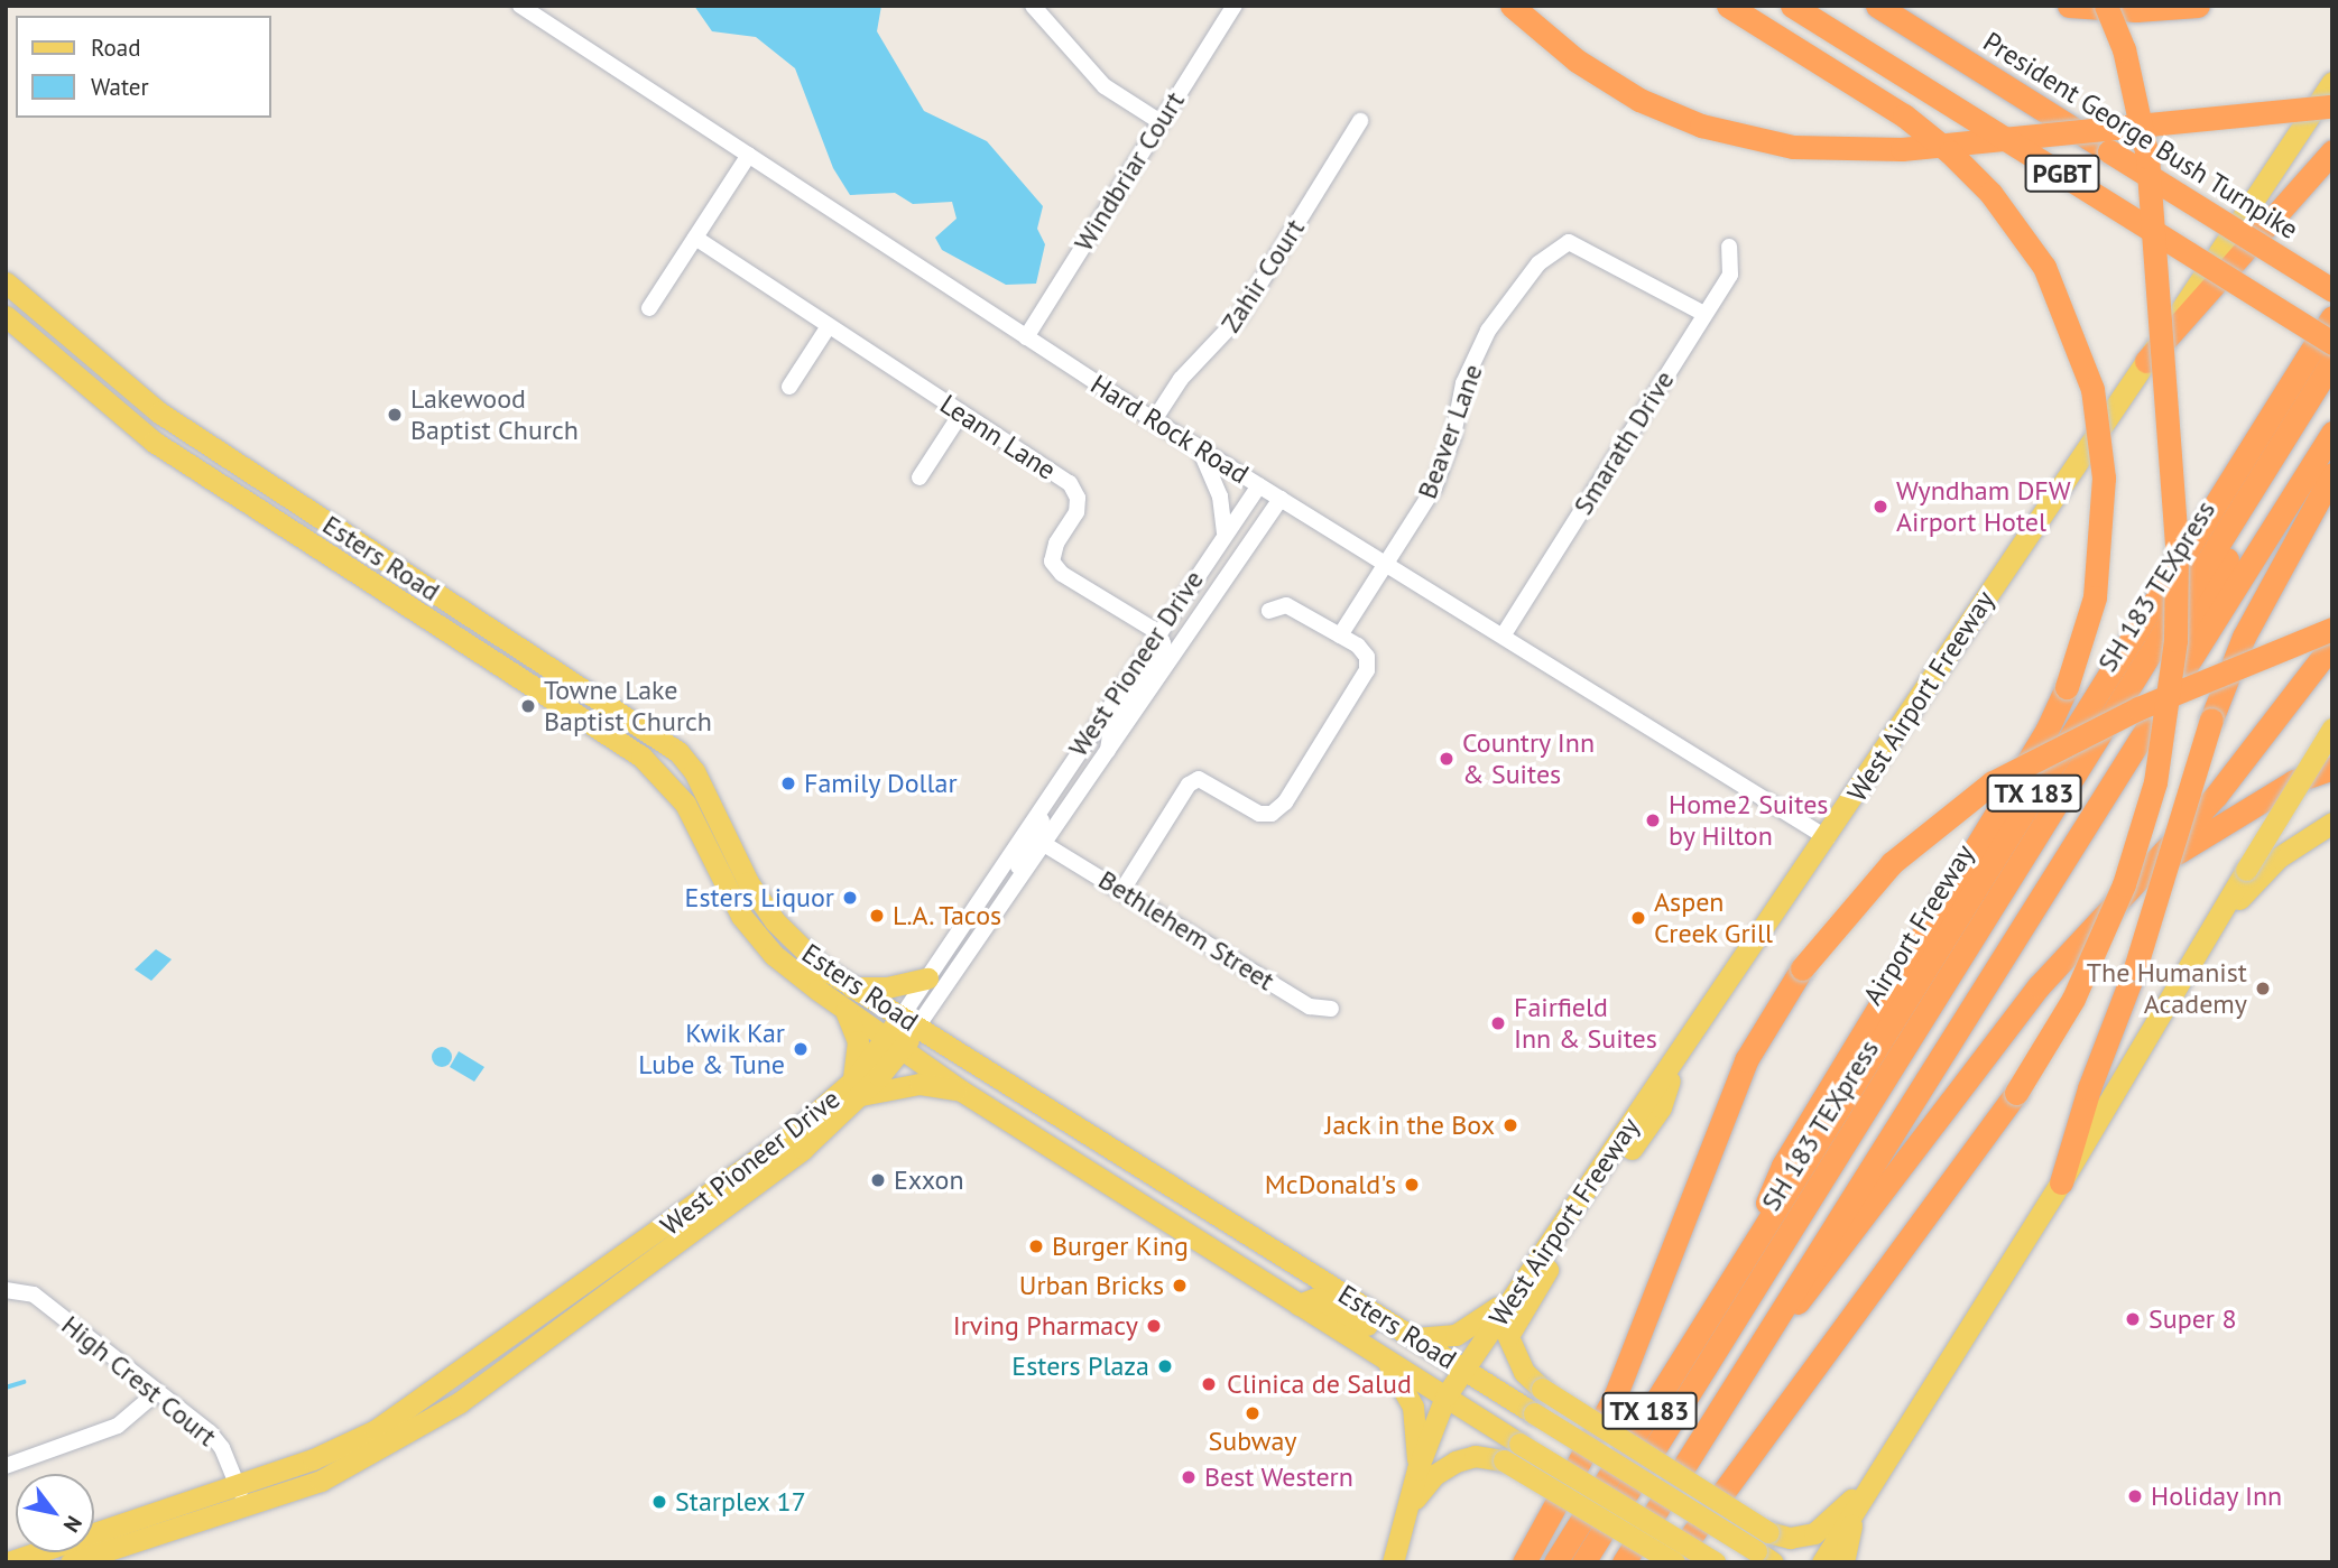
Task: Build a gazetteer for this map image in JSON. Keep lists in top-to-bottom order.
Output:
{
  "streets": {
    "highway": [
      "President George Bush Turnpike",
      "PGBT",
      "SH 183 TEXpress",
      "TX 183",
      "Airport Freeway"
    ],
    "main road": ["Esters Road", "West Pioneer Drive", "West Airport Freeway"],
    "street": [
      "Windbriar Court",
      "Zahir Court",
      "Hard Rock Road",
      "Beaver Lane",
      "Leann Lane",
      "Smarath Drive",
      "Bethlehem Street",
      "High Crest Court"
    ]
  },
  "crossings": [
    ["Windbriar Court", "Hard Rock Road"],
    ["Zahir Court", "Hard Rock Road"],
    ["Hard Rock Road", "Beaver Lane"],
    ["Hard Rock Road", "Smarath Drive"],
    ["Hard Rock Road", "West Pioneer Drive"],
    ["Hard Rock Road", "West Airport Freeway"],
    ["Beaver Lane", "Smarath Drive"],
    ["Leann Lane", "West Pioneer Drive"],
    ["Esters Road", "West Pioneer Drive"],
    ["Esters Road", "West Airport Freeway"],
    ["West Pioneer Drive", "Bethlehem Street"],
    ["West Pioneer Drive", "High Crest Court"]
  ],
  "places": [
    "Lakewood Baptist Church",
    "Wyndham DFW Airport Hotel",
    "Towne Lake Baptist Church",
    "Country Inn & Suites",
    "Family Dollar",
    "Home2 Suites by Hilton",
    "Esters Liquor",
    "L.A. Tacos",
    "Aspen Creek Grill",
    "The Humanist Academy",
    "Fairfield Inn & Suites",
    "Kwik Kar Lube & Tune",
    "Jack in the Box",
    "Exxon",
    "McDonald's",
    "Burger King",
    "Urban Bricks",
    "Super 8",
    "Irving Pharmacy",
    "Esters Plaza",
    "Clinica de Salud",
    "Subway",
    "Best Western",
    "Holiday Inn",
    "Starplex 17"
  ],
  "legend": ["Road", "Water"],
  "north": "bottom right"
}
